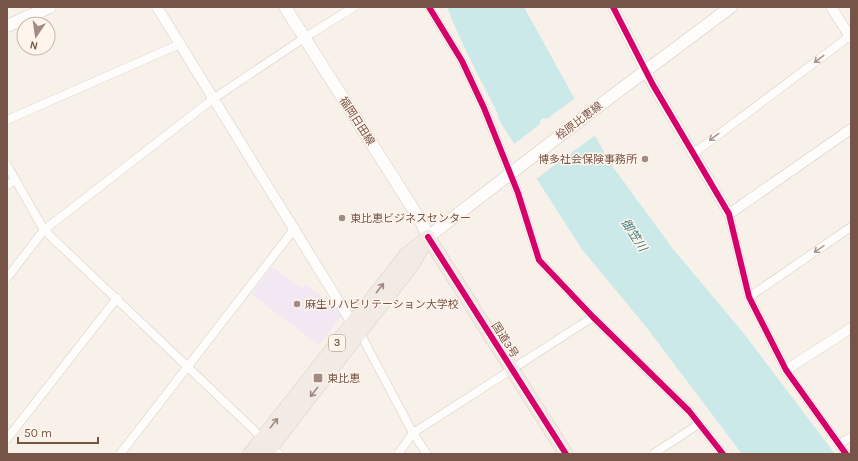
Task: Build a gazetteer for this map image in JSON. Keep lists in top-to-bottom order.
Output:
{
  "streets": {
    "highway": ["国道3号", "3"],
    "main road": ["福岡日田線", "桧原比恵線"]
  },
  "crossings": [
    ["福岡日田線", "桧原比恵線"],
    ["福岡日田線", "国道3号"],
    ["福岡日田線", "3"],
    ["桧原比恵線", "国道3号"],
    ["桧原比恵線", "3"],
    ["国道3号", "3"]
  ],
  "water": ["御笠川"],
  "places": {
    "other": ["博多社会保険事務所", "東比恵ビジネスセンター", "麻生リハビリテーション大学校"],
    "transit": ["東比恵"]
  },
  "scale_bar": "50 m",
  "north": "bottom"
}
